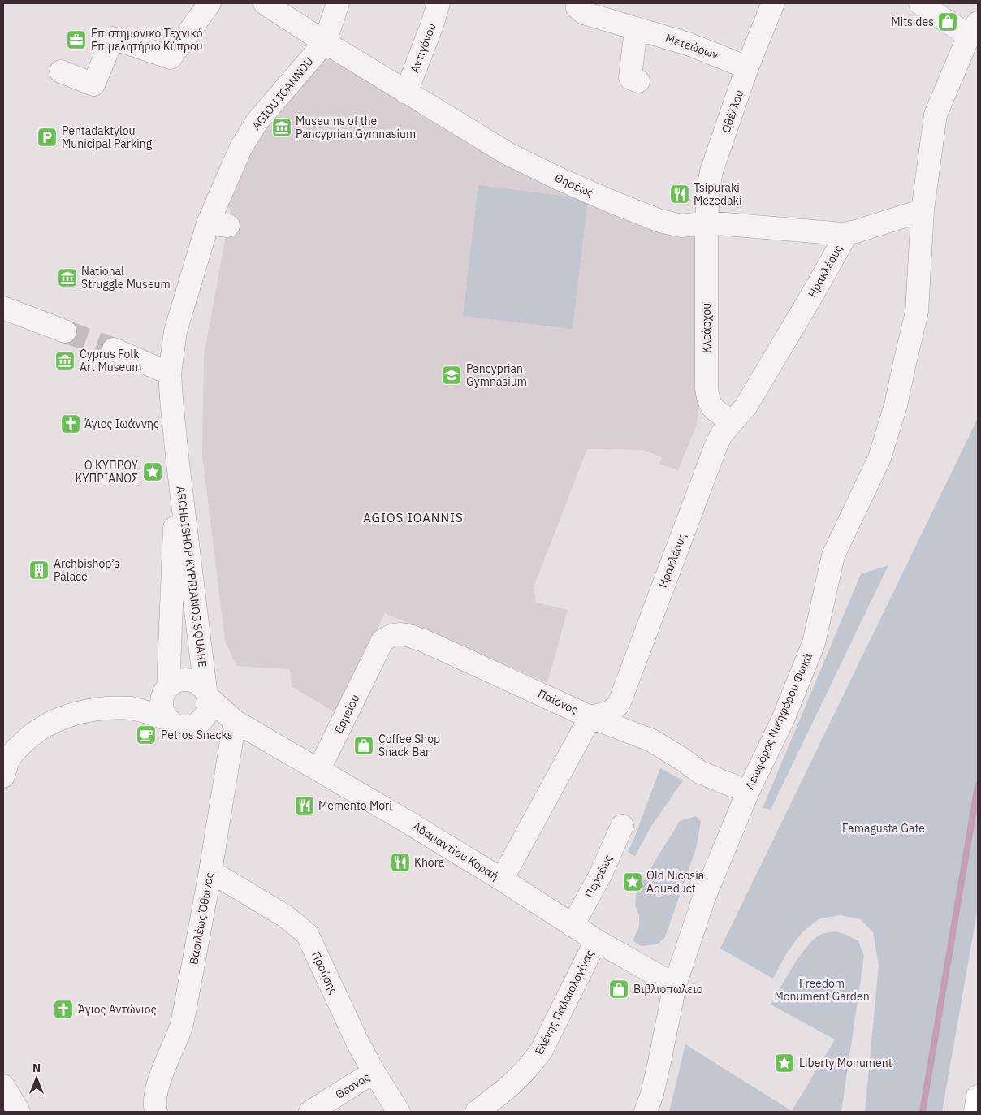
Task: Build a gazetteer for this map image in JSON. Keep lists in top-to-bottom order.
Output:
{
  "streets": {
    "street": [
      "Μετεώρων",
      "Αντιγόνου",
      "AGIOU IOANNOU",
      "Οθέλλου",
      "Θησέως",
      "Ηρακλέους",
      "Κλεάρχου",
      "ARCHBISHOP KYPRIANOS SQUARE",
      "Παίονος",
      "Ερμείου",
      "Λεωφόρος Νικηφόρου Φωκά",
      "Αδαμαντίου Κοραή",
      "Περσέως",
      "Βασιλέως Όθωνος",
      "Προύσης",
      "Ελένης Παλαιολογίνας",
      "Θεονος"
    ]
  },
  "crossings": [
    ["Μετεώρων", "Οθέλλου"],
    ["Αντιγόνου", "Θησέως"],
    ["AGIOU IOANNOU", "Θησέως"],
    ["AGIOU IOANNOU", "ARCHBISHOP KYPRIANOS SQUARE"],
    ["Οθέλλου", "Θησέως"],
    ["Οθέλλου", "Κλεάρχου"],
    ["Θησέως", "Ηρακλέους"],
    ["Θησέως", "Κλεάρχου"],
    ["Θησέως", "Λεωφόρος Νικηφόρου Φωκά"],
    ["Ηρακλέους", "Κλεάρχου"],
    ["Ηρακλέους", "Παίονος"],
    ["ARCHBISHOP KYPRIANOS SQUARE", "Αδαμαντίου Κοραή"],
    ["Παίονος", "Ερμείου"],
    ["Παίονος", "Λεωφόρος Νικηφόρου Φωκά"],
    ["Ερμείου", "Αδαμαντίου Κοραή"],
    ["Λεωφόρος Νικηφόρου Φωκά", "Αδαμαντίου Κοραή"],
    ["Αδαμαντίου Κοραή", "Περσέως"],
    ["Αδαμαντίου Κοραή", "Βασιλέως Όθωνος"],
    ["Αδαμαντίου Κοραή", "Ελένης Παλαιολογίνας"],
    ["Βασιλέως Όθωνος", "Προύσης"],
    ["Προύσης", "Θεονος"]
  ],
  "districts": ["AGIOS IOANNIS"],
  "parks": ["Famagusta Gate", "Freedom Monument Garden"],
  "places": {
    "shop": ["Mitsides", "Coffee Shop Snack Bar", "Βιβλιοπωλειο"],
    "office": ["Επιστημονικό Τεχνικό Επιμελητήριο Κύπρου"],
    "museum": ["Museums of the Pancyprian Gymnasium", "National Struggle Museum", "Cyprus Folk Art Museum"],
    "parking": ["Pentadaktylou Municipal Parking"],
    "restaurant": ["Tsipuraki Mezedaki", "Memento Mori", "Khora"],
    "school or university": ["Pancyprian Gymnasium"],
    "church": ["Άγιος Ιωάννης", "Άγιος Αντώνιος"],
    "place": ["Ο ΚΥΠΡΟΥ ΚΥΠΡΙΑΝΟΣ", "Old Nicosia Aqueduct", "Liberty Monument"],
    "building": ["Archbishop’s Palace"],
    "cafe": ["Petros Snacks"]
  },
  "north": "top"
}
